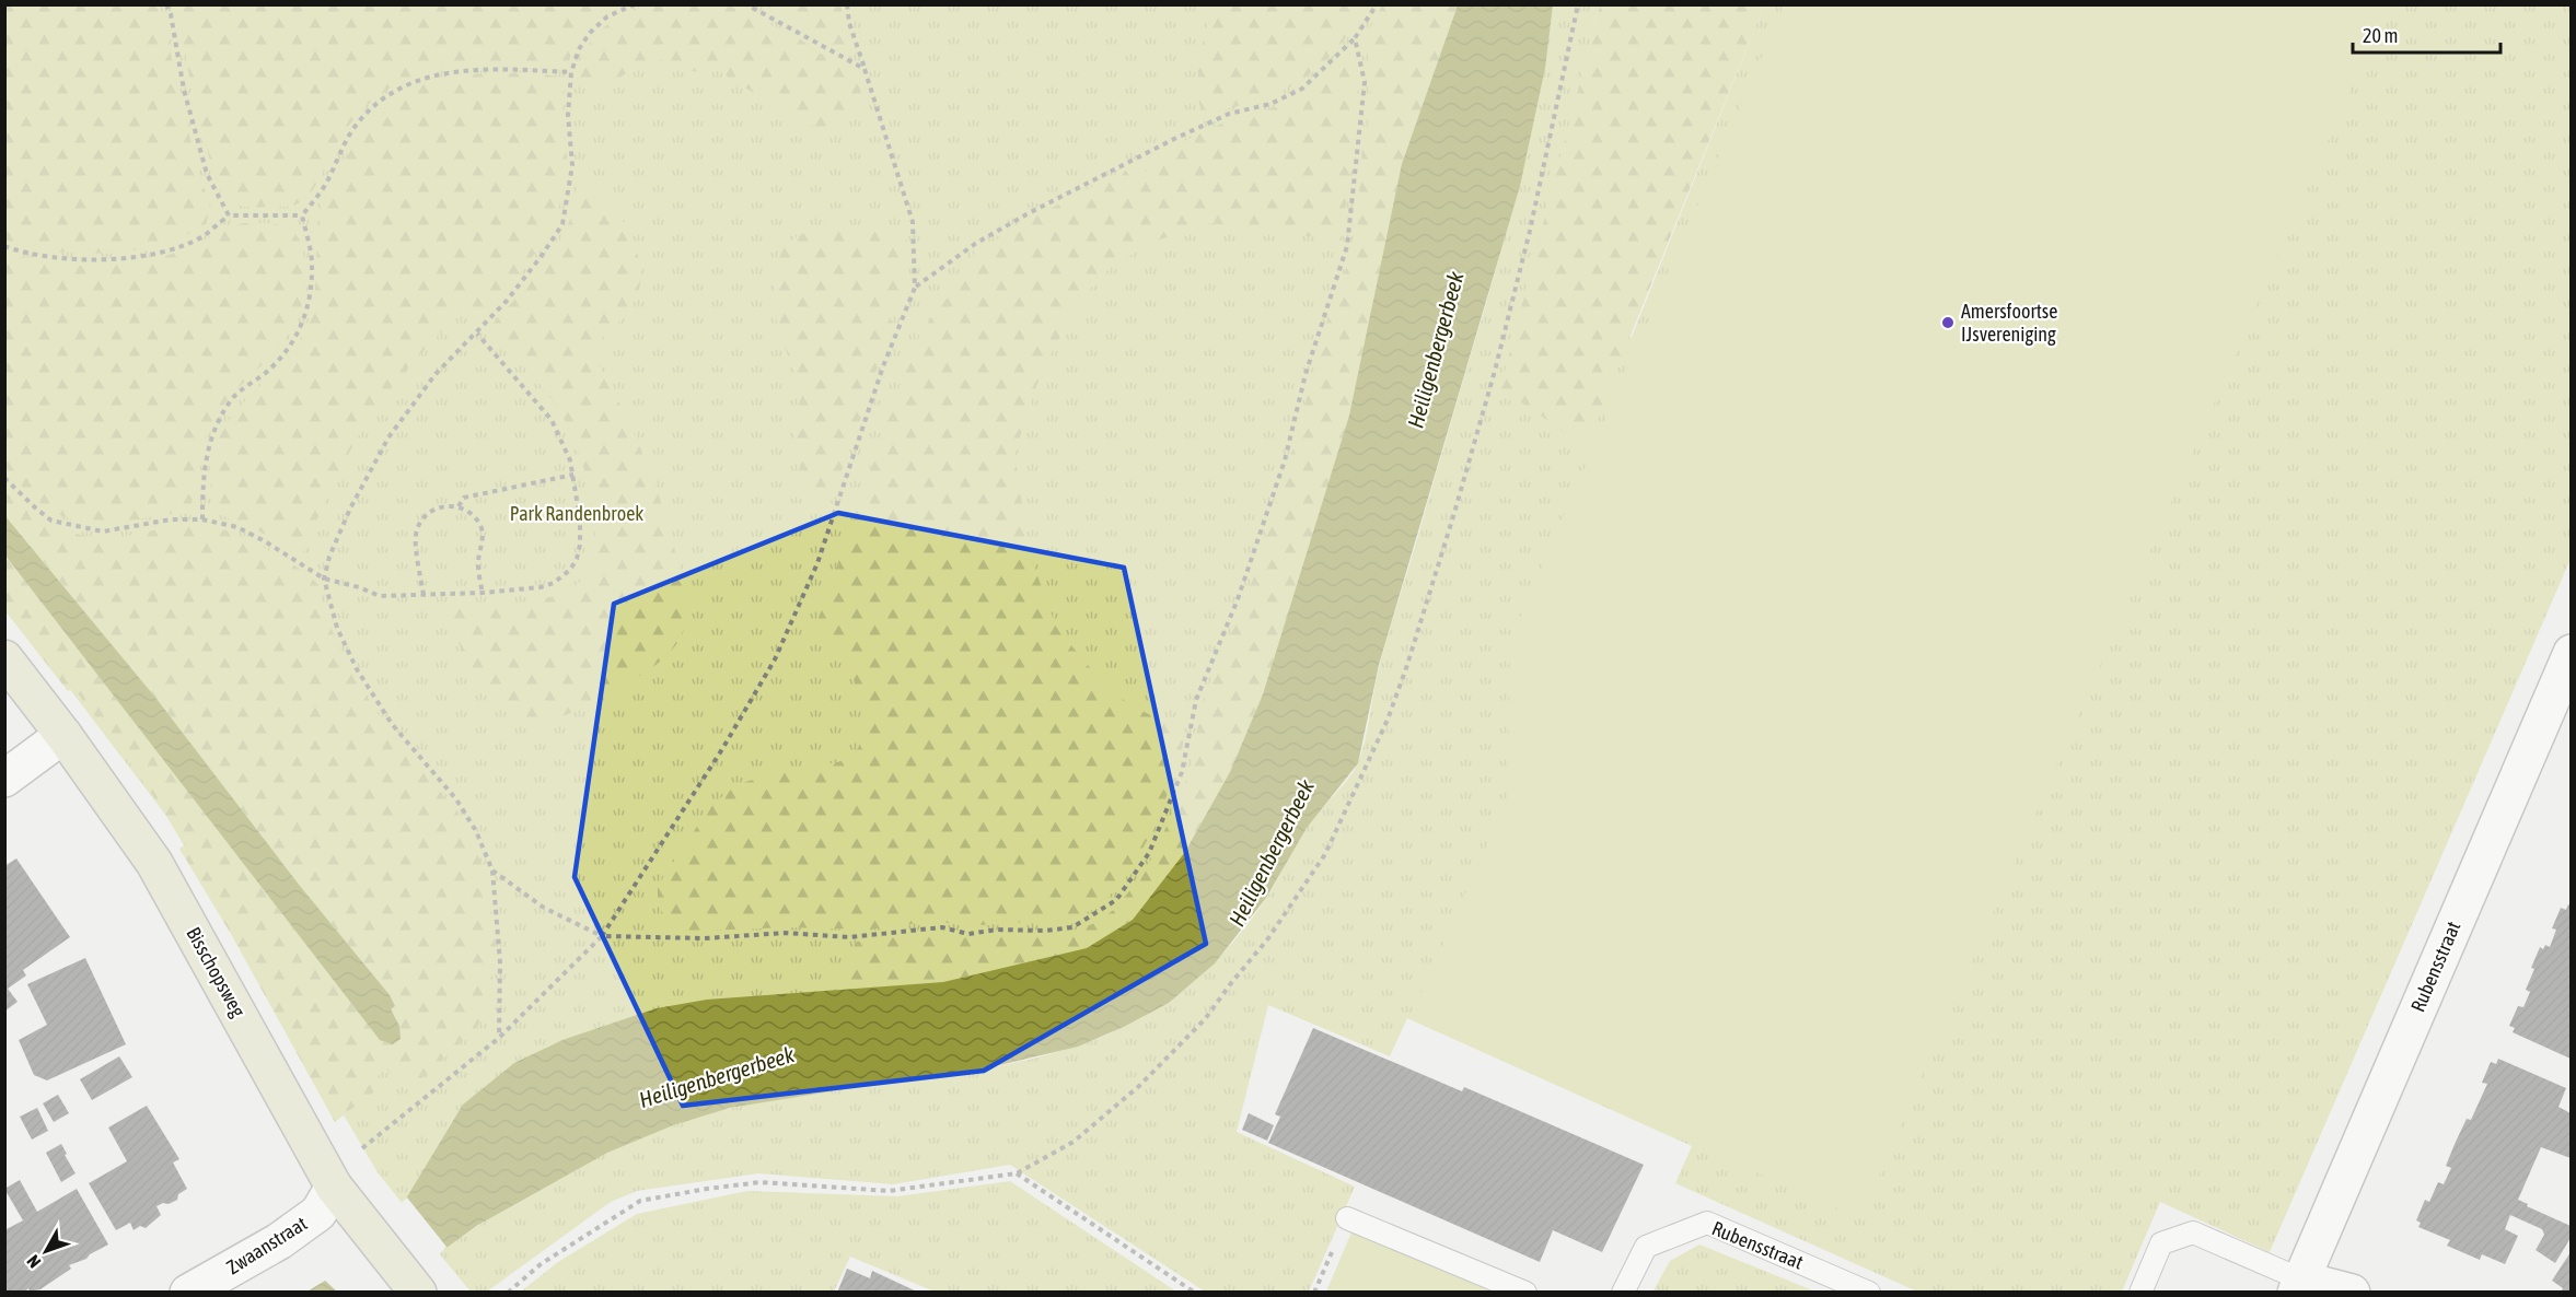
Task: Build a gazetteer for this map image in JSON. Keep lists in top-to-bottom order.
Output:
{
  "streets": {
    "street": ["Rubensstraat", "Bisschopsweg", "Zwaanstraat"]
  },
  "crossings": [
    ["Bisschopsweg", "Zwaanstraat"]
  ],
  "water": ["Heiligenbergerbeek"],
  "parks": ["Park Randenbroek"],
  "places": ["Amersfoortse IJsvereniging"],
  "scale_bar": "20 m",
  "north": "bottom left"
}
